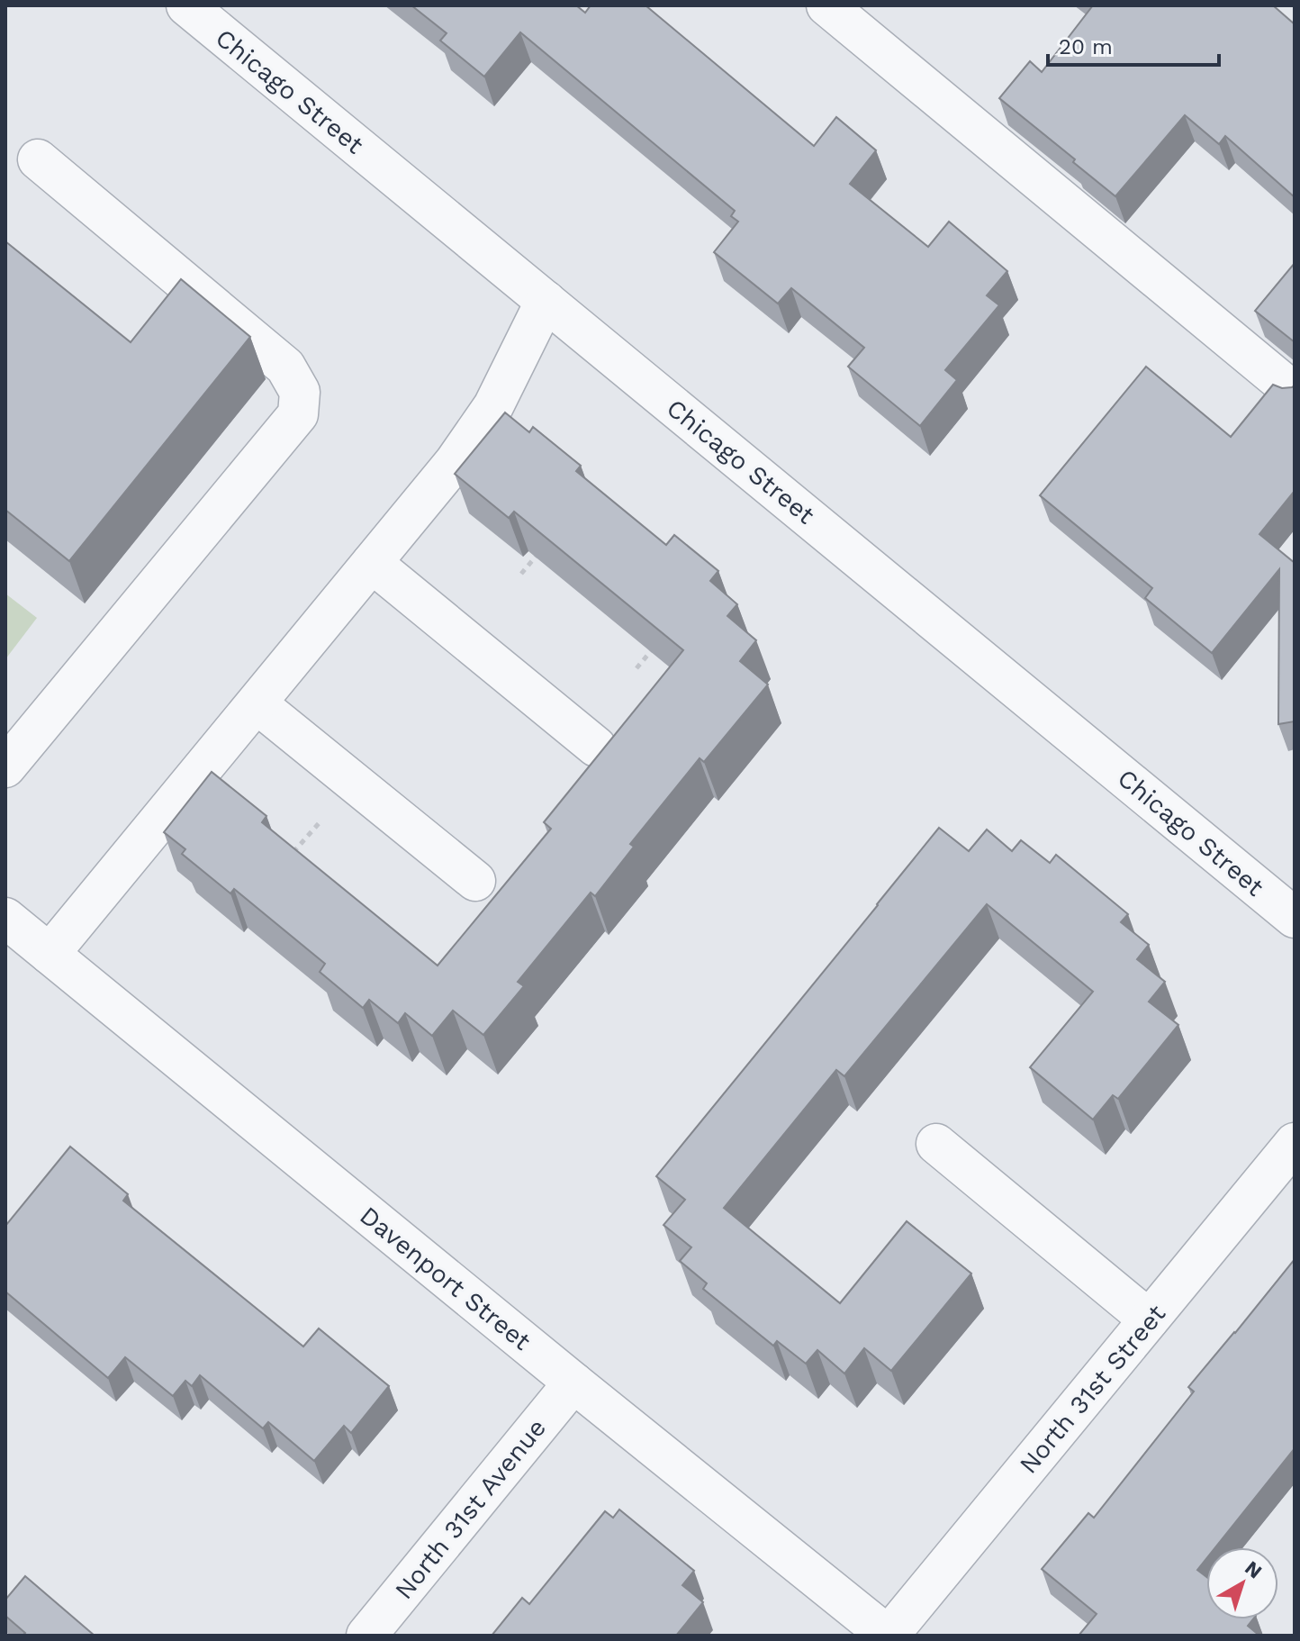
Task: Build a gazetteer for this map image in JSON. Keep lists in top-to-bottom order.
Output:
{
  "streets": {
    "street": [
      "Chicago Street",
      "Davenport Street",
      "North 31st Street",
      "North 31st Avenue"
    ]
  },
  "crossings": [
    ["Davenport Street", "North 31st Street"],
    ["Davenport Street", "North 31st Avenue"]
  ],
  "scale_bar": "20 m",
  "north": "top right"
}
